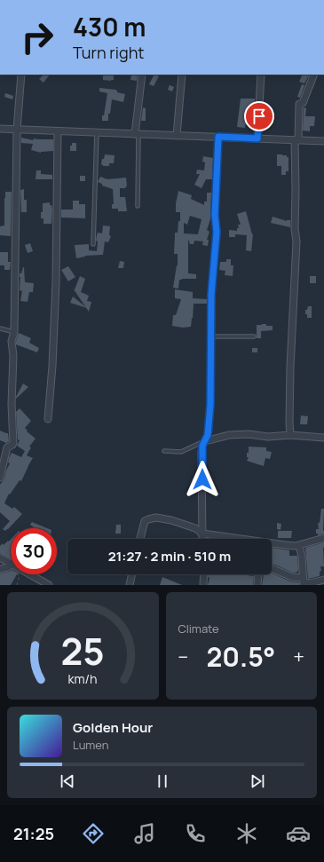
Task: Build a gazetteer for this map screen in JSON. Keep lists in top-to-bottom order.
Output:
{
  "page": {
    "turn": ["430 m", "Turn right"],
    "limit": "30",
    "trip": "21:27 · 2 min · 510 m",
    "tile": "Climate",
    "heat": ["−", "20.5°", "+"],
    "song": ["Golden Hour", "Lumen"],
    "tabs": "21:25",
    "gauge": ["25", "km/h"]
  }
}
